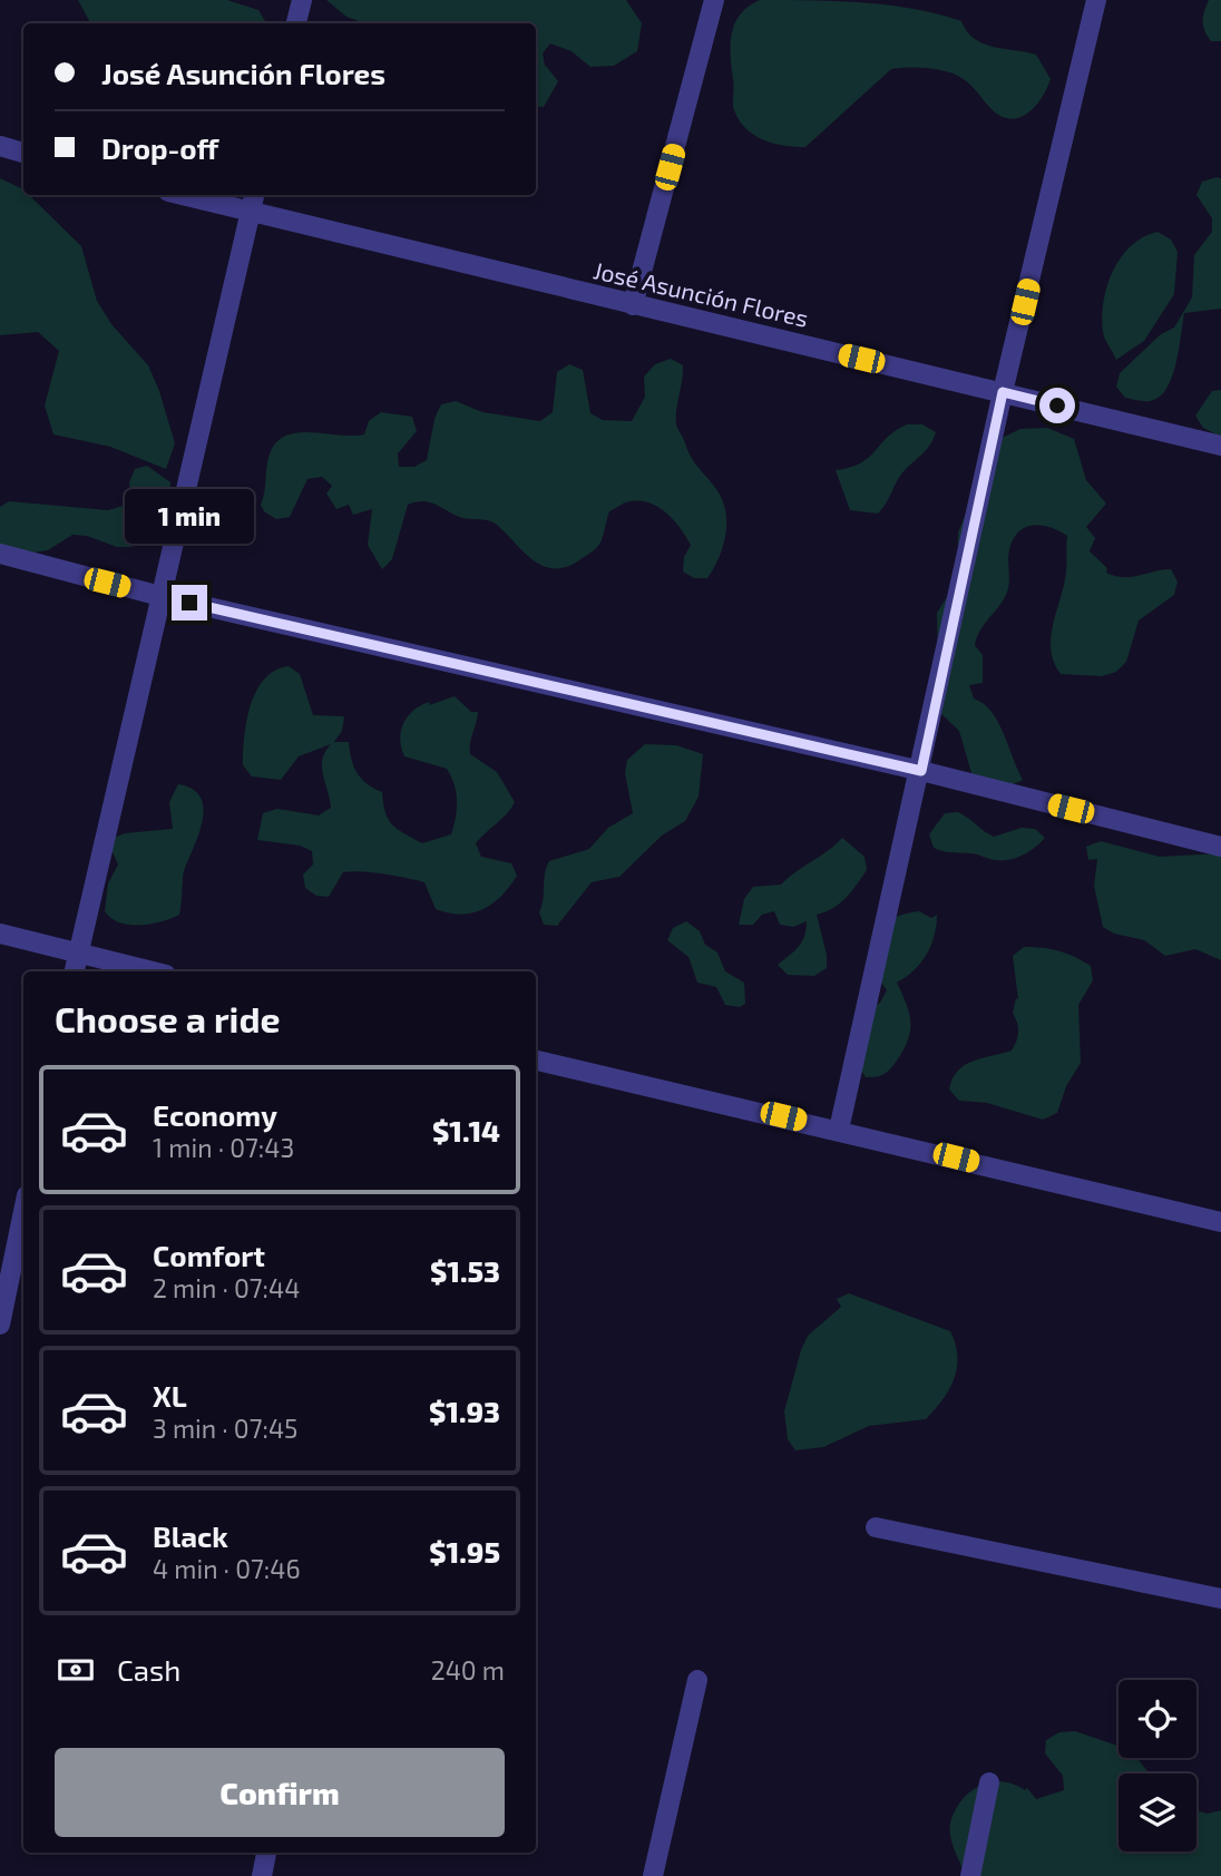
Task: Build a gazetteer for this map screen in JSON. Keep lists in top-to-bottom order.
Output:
{
  "streets": {
    "street": ["José Asunción Flores"]
  },
  "page": {
    "banner": ["José Asunción Flores", "Drop-off"],
    "bubble": "1 min",
    "heading": "Choose a ride",
    "list": [
      {
        "name": "Economy",
        "note": "1 min · 07:43",
        "value": "$1.14"
      },
      {
        "name": "Comfort",
        "note": "2 min · 07:44",
        "value": "$1.53"
      },
      {
        "name": "XL",
        "note": "3 min · 07:45",
        "value": "$1.93"
      },
      {
        "name": "Black",
        "note": "4 min · 07:46",
        "value": "$1.95"
      }
    ],
    "pay": ["Cash", "240 m"],
    "buttons": "Confirm"
  }
}
